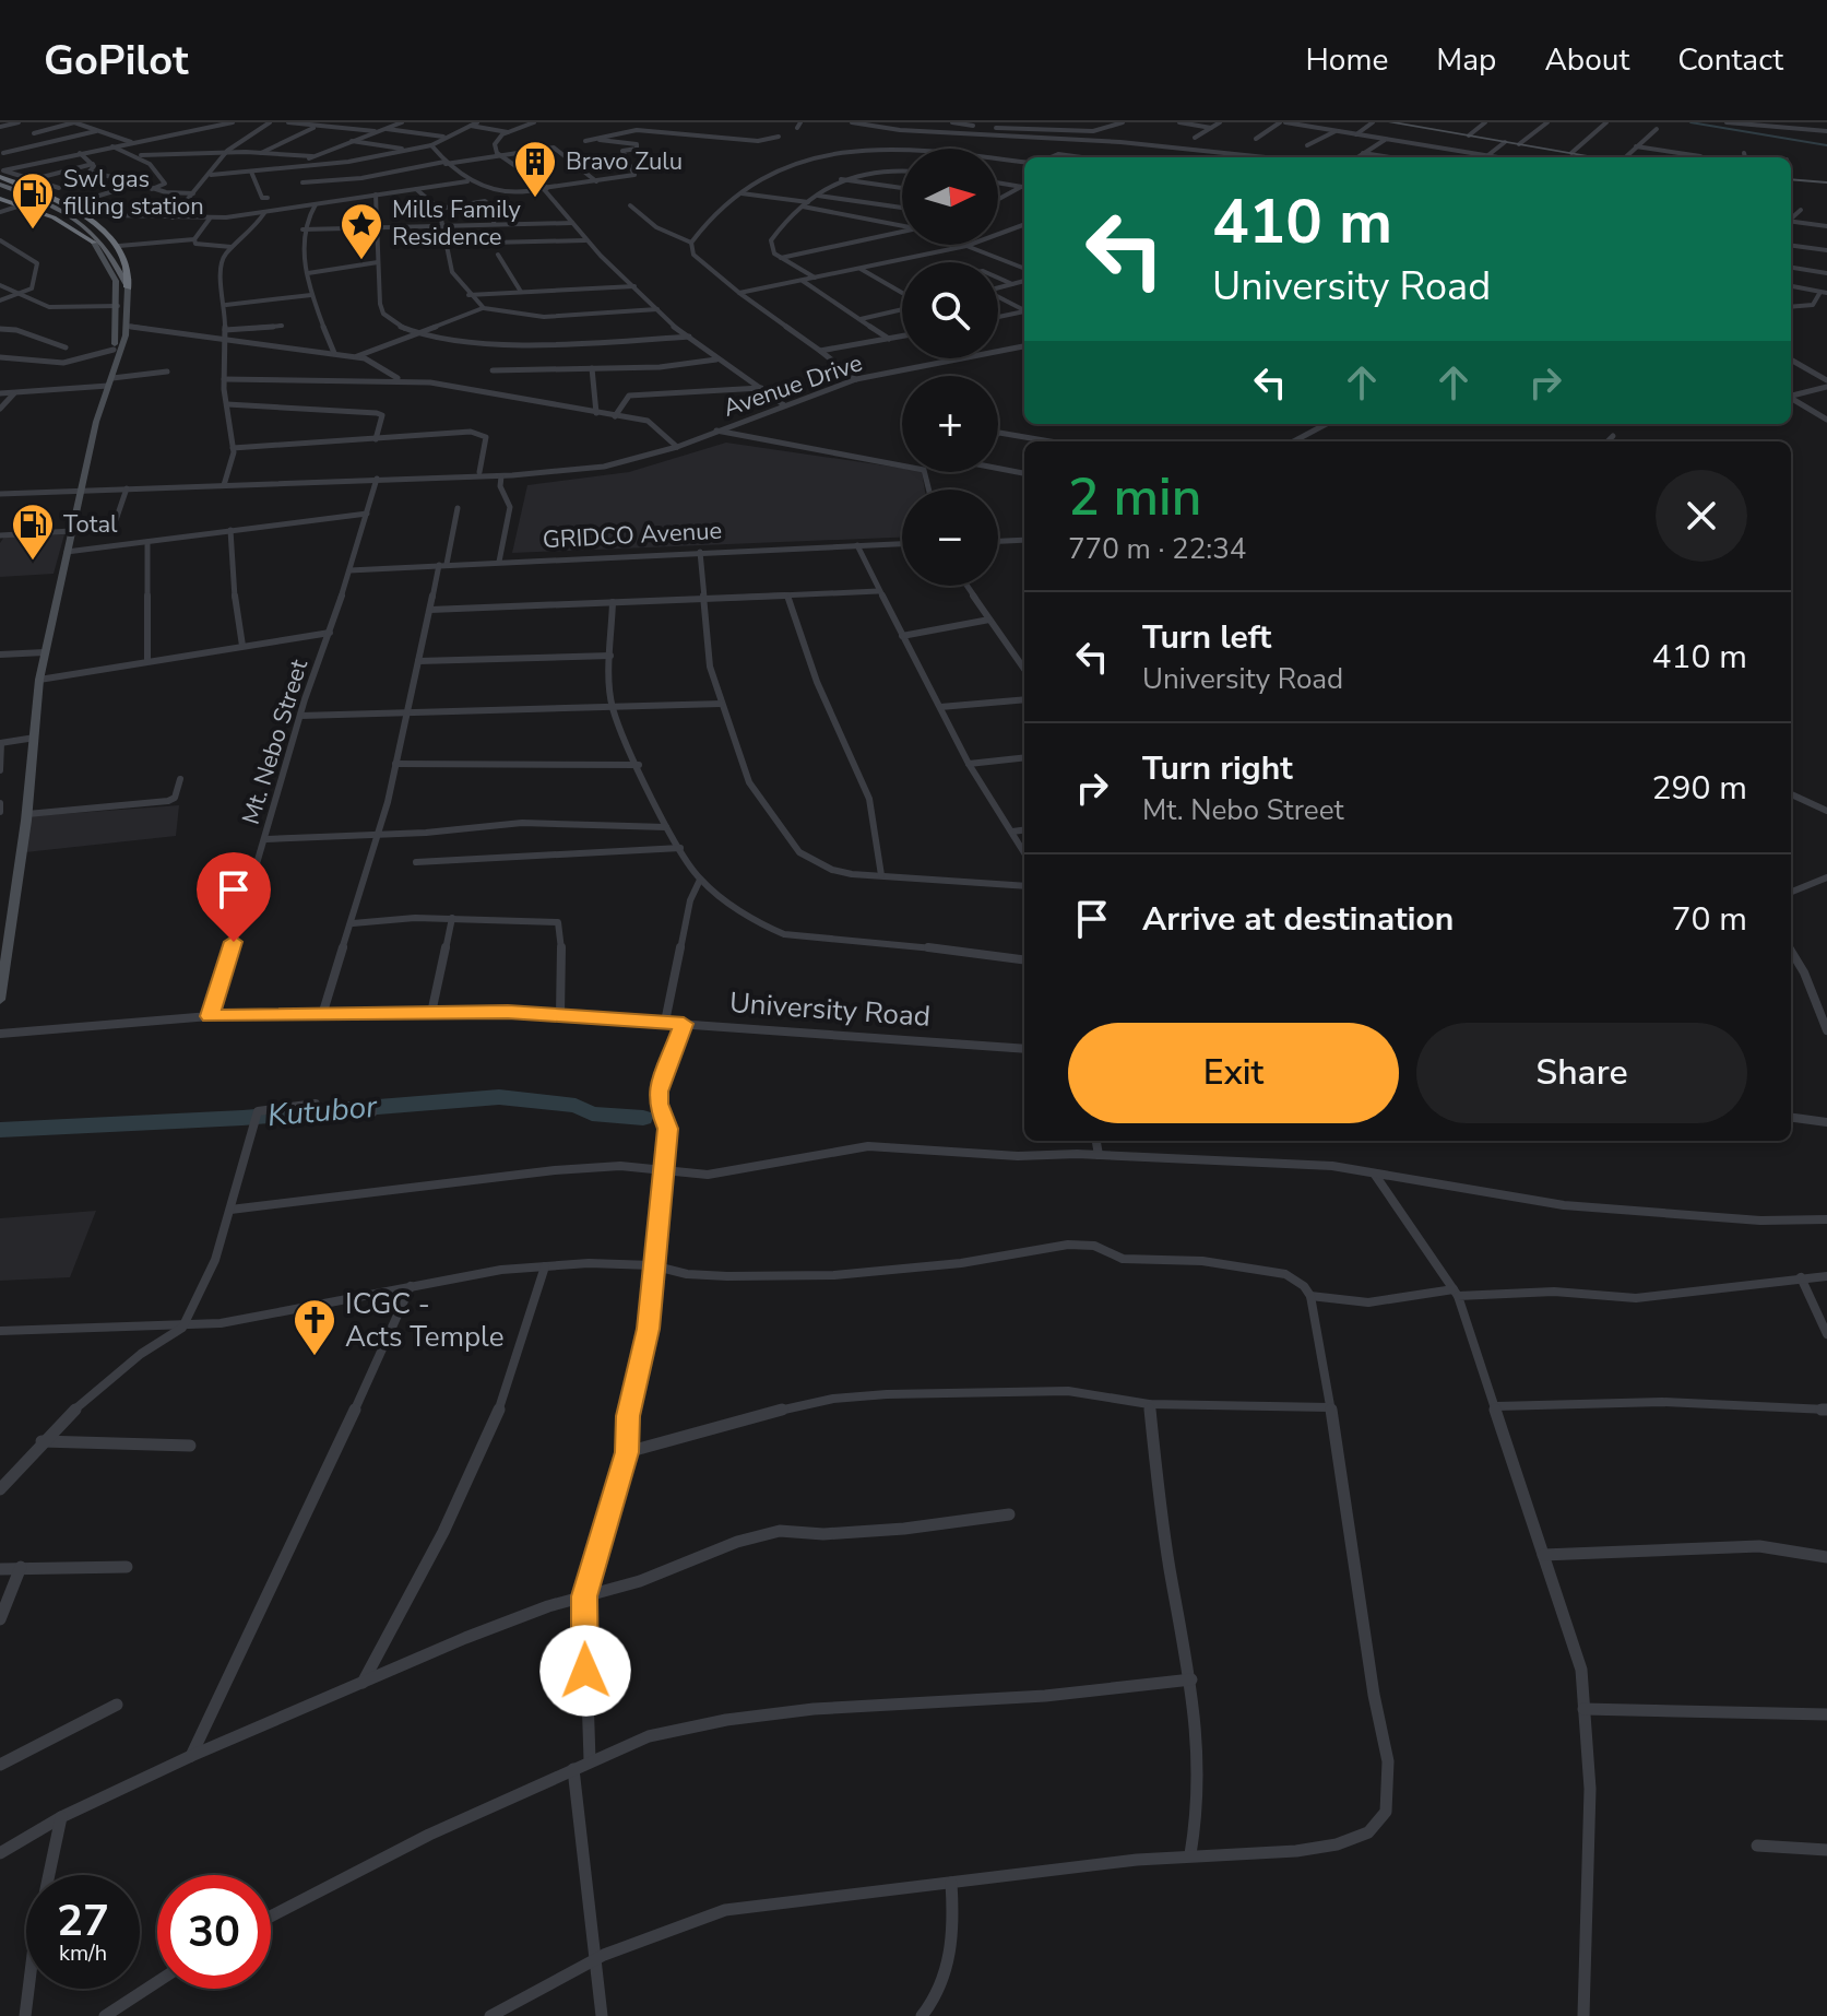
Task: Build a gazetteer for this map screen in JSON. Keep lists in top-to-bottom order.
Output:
{
  "streets": {
    "street": [
      "Avenue Drive",
      "GRIDCO Avenue",
      "Mt. Nebo Street",
      "University Road"
    ]
  },
  "crossings": [
    ["GRIDCO Avenue", "Mt. Nebo Street"],
    ["Mt. Nebo Street", "University Road"]
  ],
  "water": ["Kutubor"],
  "places": {
    "building": ["Bravo Zulu"],
    "fuel station": ["Swl gas filling station", "Total"],
    "place": ["Mills Family Residence"],
    "church": ["ICGC - Acts Temple"]
  },
  "north": "right",
  "page": {
    "header": "GoPilot",
    "nav": [
      "Home",
      "Map",
      "About",
      "Contact"
    ],
    "map_buttons": ["+", "−"],
    "turn": ["410 m", "University Road"],
    "heading": ["2 min", "770 m · 22:34"],
    "list": [
      {
        "name": "Turn left",
        "note": "University Road",
        "value": "410 m"
      },
      {
        "name": "Turn right",
        "note": "Mt. Nebo Street",
        "value": "290 m"
      },
      {
        "name": "Arrive at destination",
        "value": "70 m"
      }
    ],
    "buttons": ["Exit", "Share"],
    "speed": "27 km/h",
    "limit": "30"
  }
}
